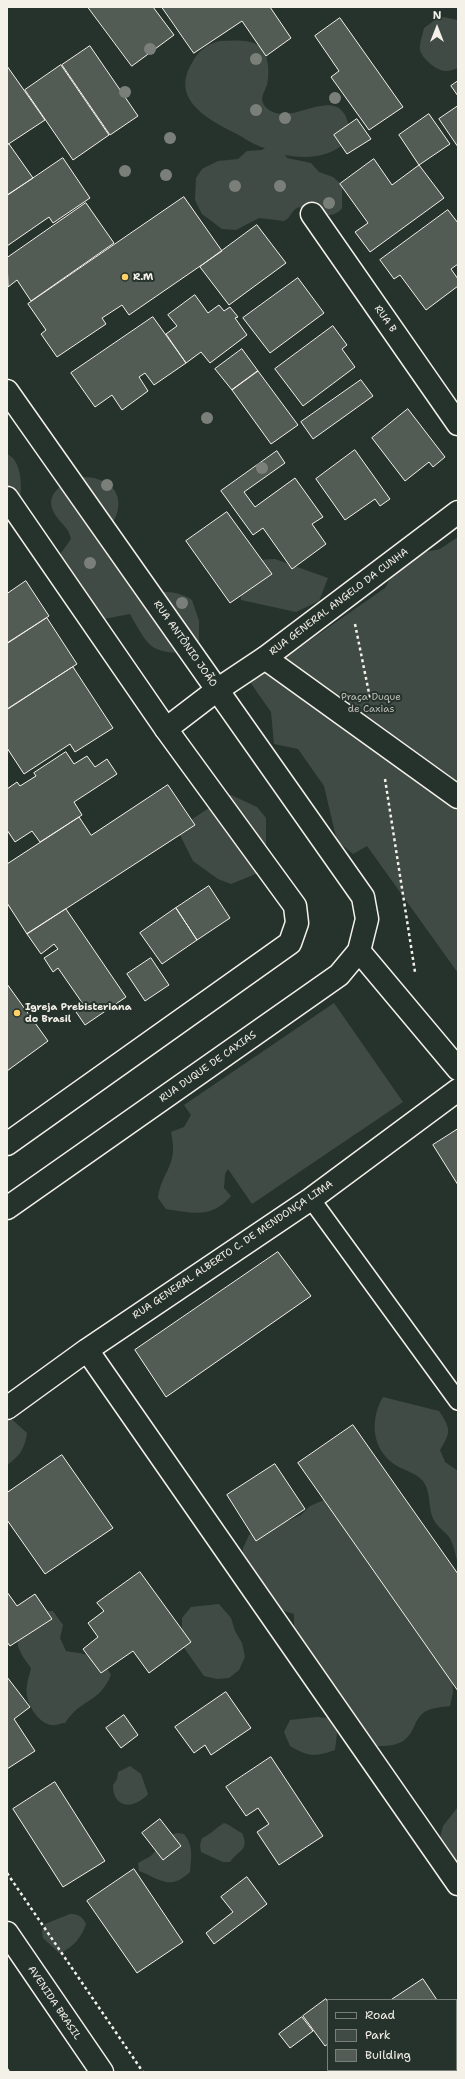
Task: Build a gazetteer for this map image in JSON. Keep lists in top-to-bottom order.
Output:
{
  "streets": {
    "street": [
      "RUA B",
      "RUA GENERAL ANGELO DA CUNHA",
      "RUA ANTÔNIO JOÃO",
      "RUA DUQUE DE CAXIAS",
      "RUA GENERAL ALBERTO C. DE MENDONÇA LIMA",
      "AVENIDA BRASIL"
    ]
  },
  "crossings": [
    ["RUA GENERAL ANGELO DA CUNHA", "RUA ANTÔNIO JOÃO"],
    ["RUA ANTÔNIO JOÃO", "RUA DUQUE DE CAXIAS"]
  ],
  "parks": ["Praça Duque de Caxias"],
  "places": ["R.M", "Igreja Prebisteriana do Brasil"],
  "legend": ["Road", "Park", "Building"],
  "north": "top"
}
